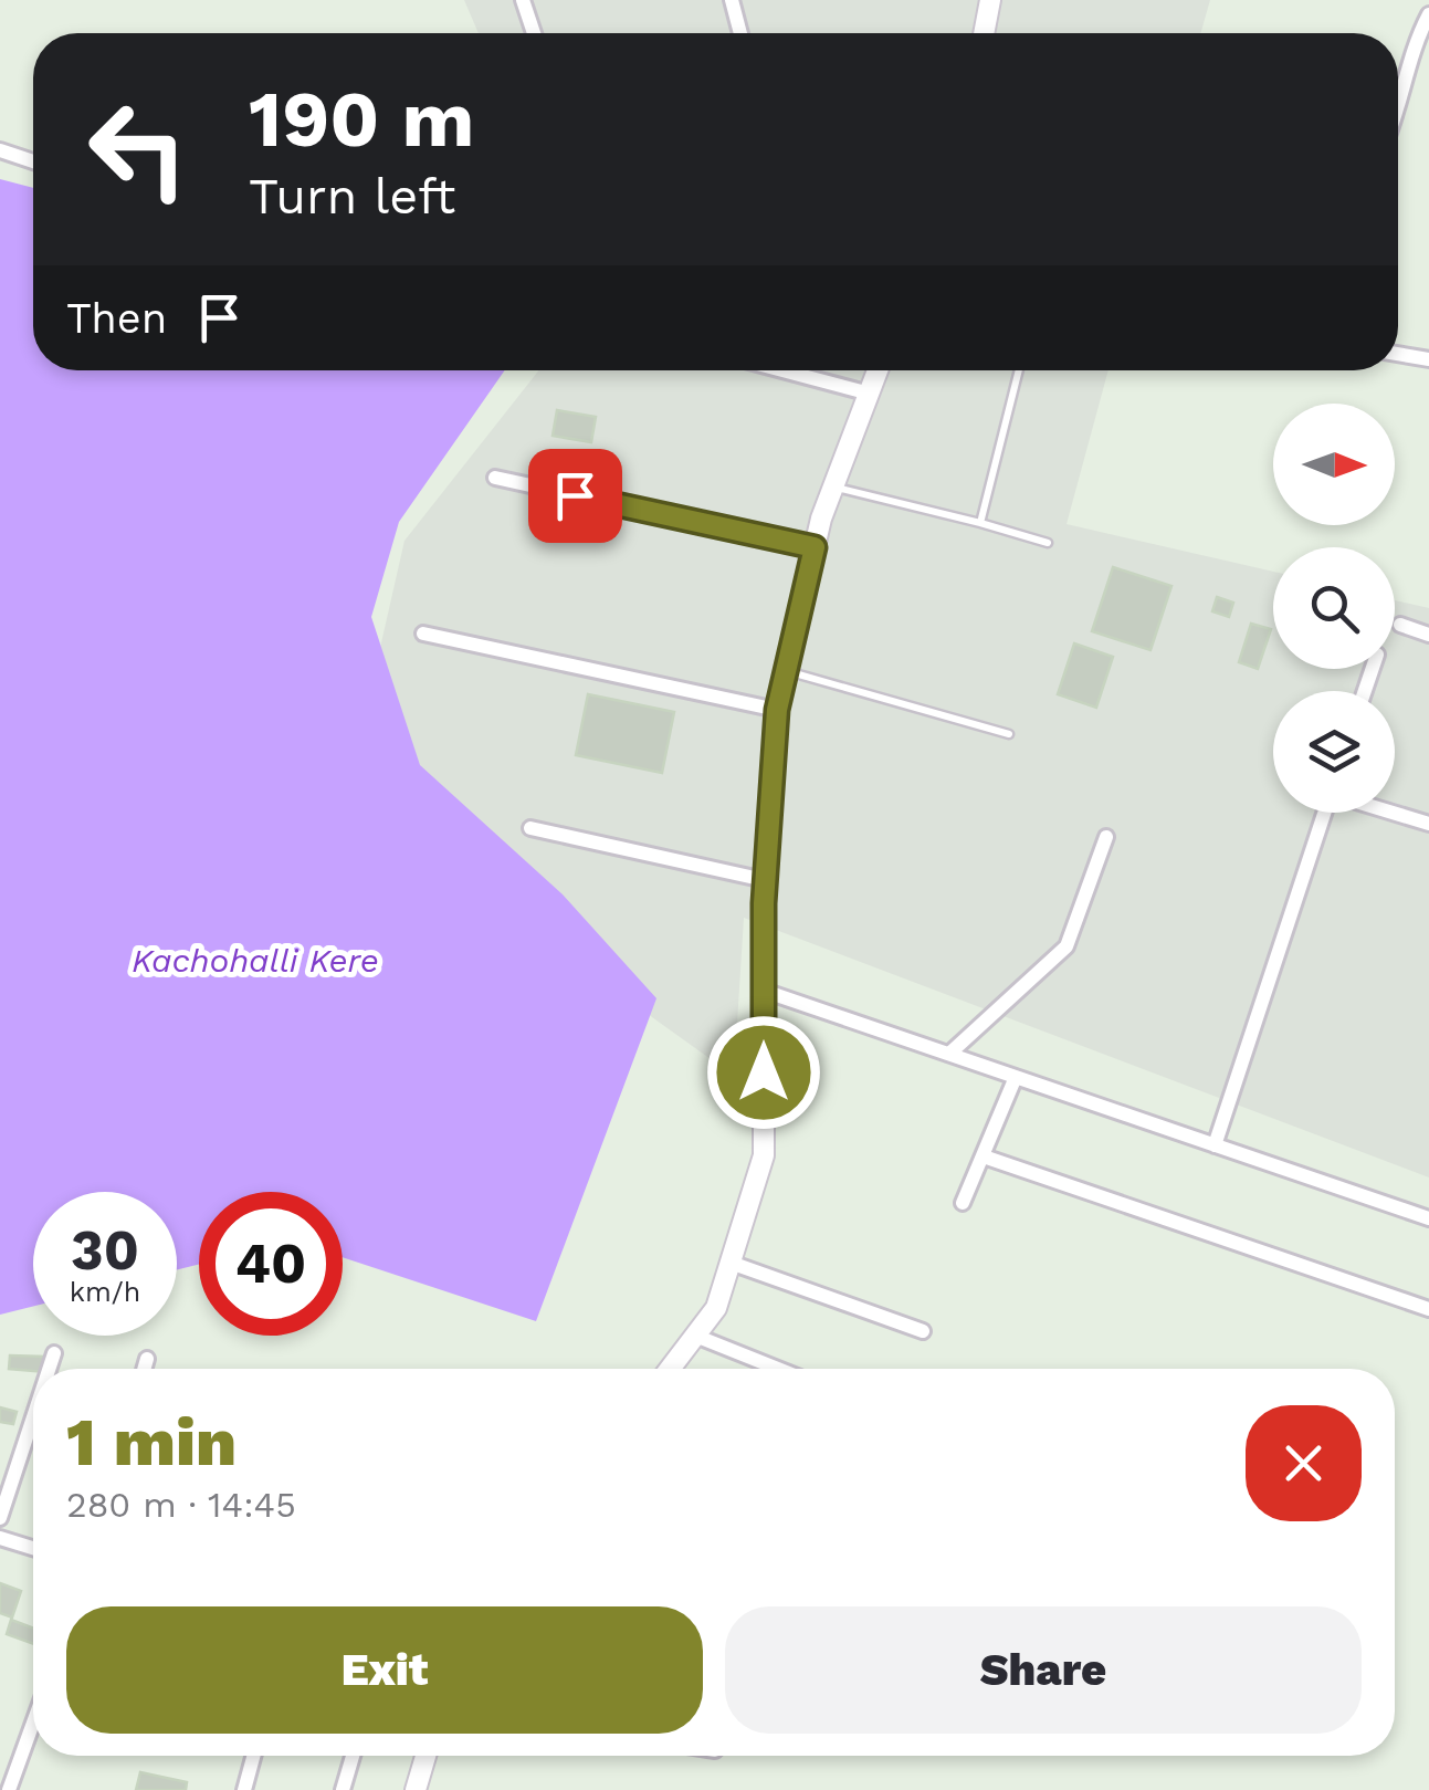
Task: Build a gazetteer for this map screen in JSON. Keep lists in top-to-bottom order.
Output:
{
  "water": ["Kachohalli Kere"],
  "north": "right",
  "page": {
    "turn": ["190 m", "Turn left"],
    "then": "Then",
    "speed": "30 km/h",
    "limit": "40",
    "heading": ["1 min", "280 m · 14:45"],
    "buttons": ["Exit", "Share"]
  }
}
